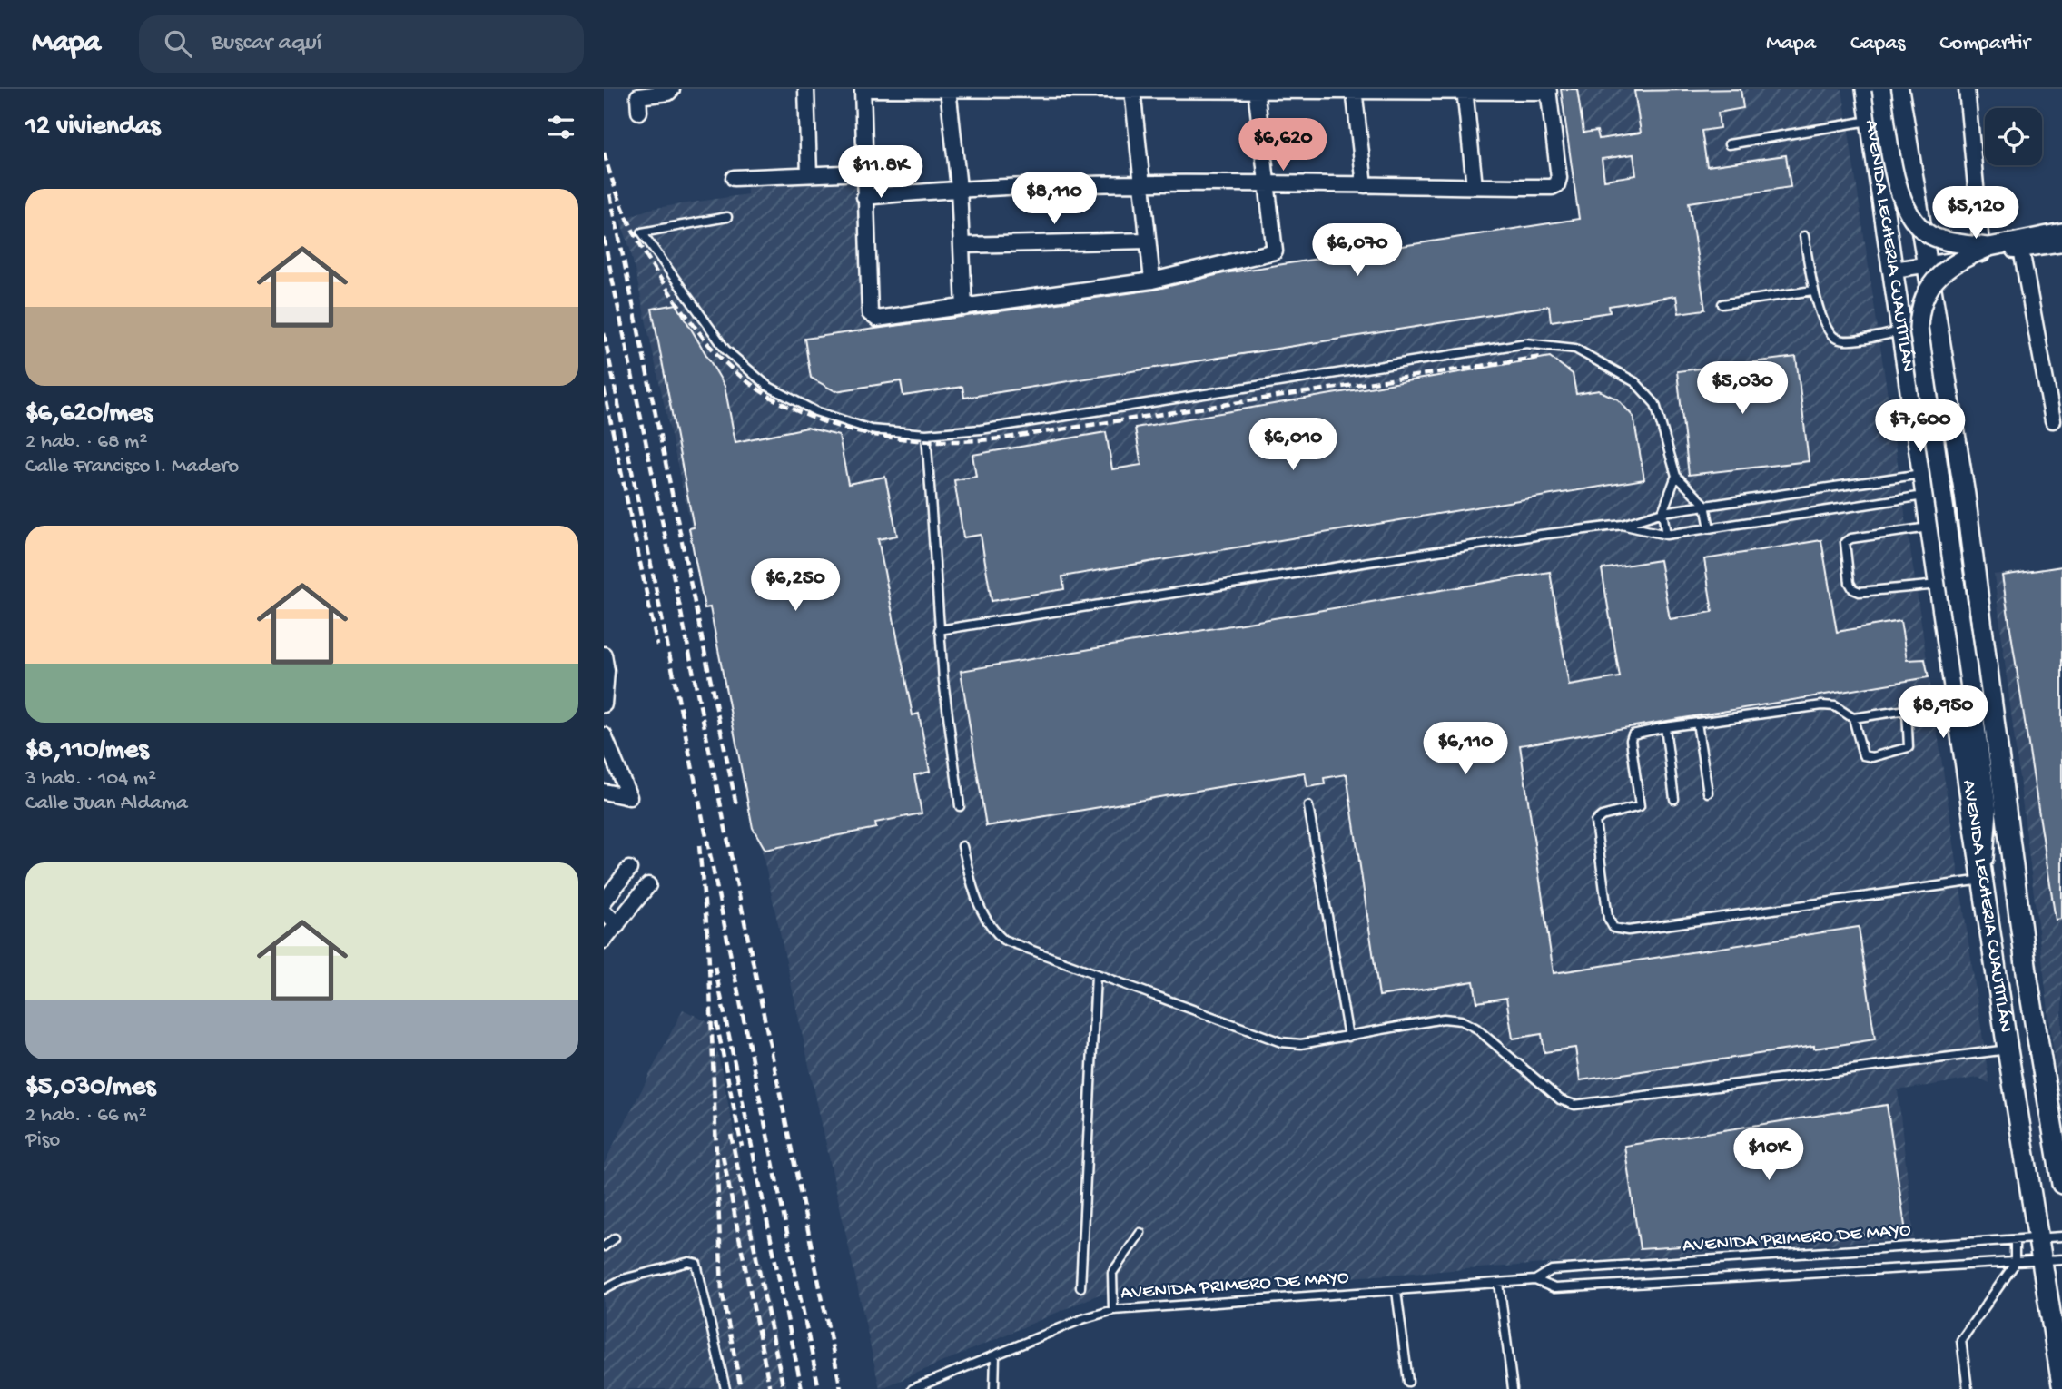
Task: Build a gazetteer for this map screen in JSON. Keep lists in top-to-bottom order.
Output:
{
  "streets": {
    "main road": ["AVENIDA LECHERIA CUAUTITLÁN"],
    "lane": ["AVENIDA PRIMERO DE MAYO"]
  },
  "crossings": [
    ["AVENIDA LECHERIA CUAUTITLÁN", "AVENIDA PRIMERO DE MAYO"]
  ],
  "page": {
    "header": "Mapa",
    "search": "Buscar aquí",
    "nav": ["Mapa", "Capas", "Compartir"],
    "heading": "12 viviendas",
    "price": [
      "$6,620",
      "$11.8K",
      "$8,110",
      "$5,120",
      "$6,070",
      "$5,030",
      "$7,600",
      "$6,010",
      "$6,250",
      "$8,950",
      "$6,110",
      "$10K"
    ],
    "list": [
      {
        "name": "$6,620/mes",
        "note": "2 hab. · 68 m² · Calle Francisco I. Madero"
      },
      {
        "name": "$8,110/mes",
        "note": "3 hab. · 104 m² · Calle Juan Aldama"
      },
      {
        "name": "$5,030/mes",
        "note": "2 hab. · 66 m² · Piso"
      }
    ]
  }
}
